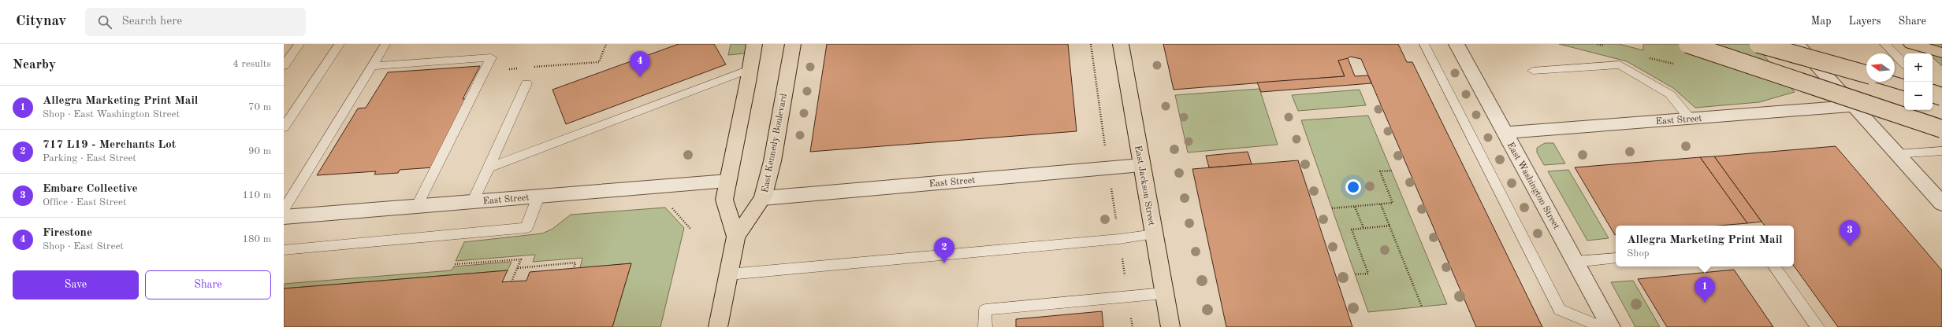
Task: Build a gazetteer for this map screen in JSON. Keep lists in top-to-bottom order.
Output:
{
  "streets": {
    "main road": ["East Kennedy Boulevard", "East Jackson Street"],
    "street": ["East Street", "East Washington Street"]
  },
  "crossings": [
    ["East Street", "East Kennedy Boulevard"],
    ["East Street", "East Jackson Street"],
    ["East Street", "East Washington Street"]
  ],
  "north": "left",
  "page": {
    "header": "Citynav",
    "search": "Search here",
    "nav": ["Map", "Layers", "Share"],
    "heading": ["Nearby", "4 results"],
    "pins": [
      "4",
      "3",
      "2",
      "1"
    ],
    "map_buttons": ["+", "−"],
    "list": [
      {
        "mark": "1",
        "name": "Allegra Marketing Print Mail",
        "note": "Shop · East Washington Street",
        "value": "70 m"
      },
      {
        "mark": "2",
        "name": "717 L19 - Merchants Lot",
        "note": "Parking · East Street",
        "value": "90 m"
      },
      {
        "mark": "3",
        "name": "Embarc Collective",
        "note": "Office · East Street",
        "value": "110 m"
      },
      {
        "mark": "4",
        "name": "Firestone",
        "note": "Shop · East Street",
        "value": "180 m"
      }
    ],
    "popup": ["Allegra Marketing Print Mail", "Shop"],
    "buttons": ["Save", "Share"]
  }
}
